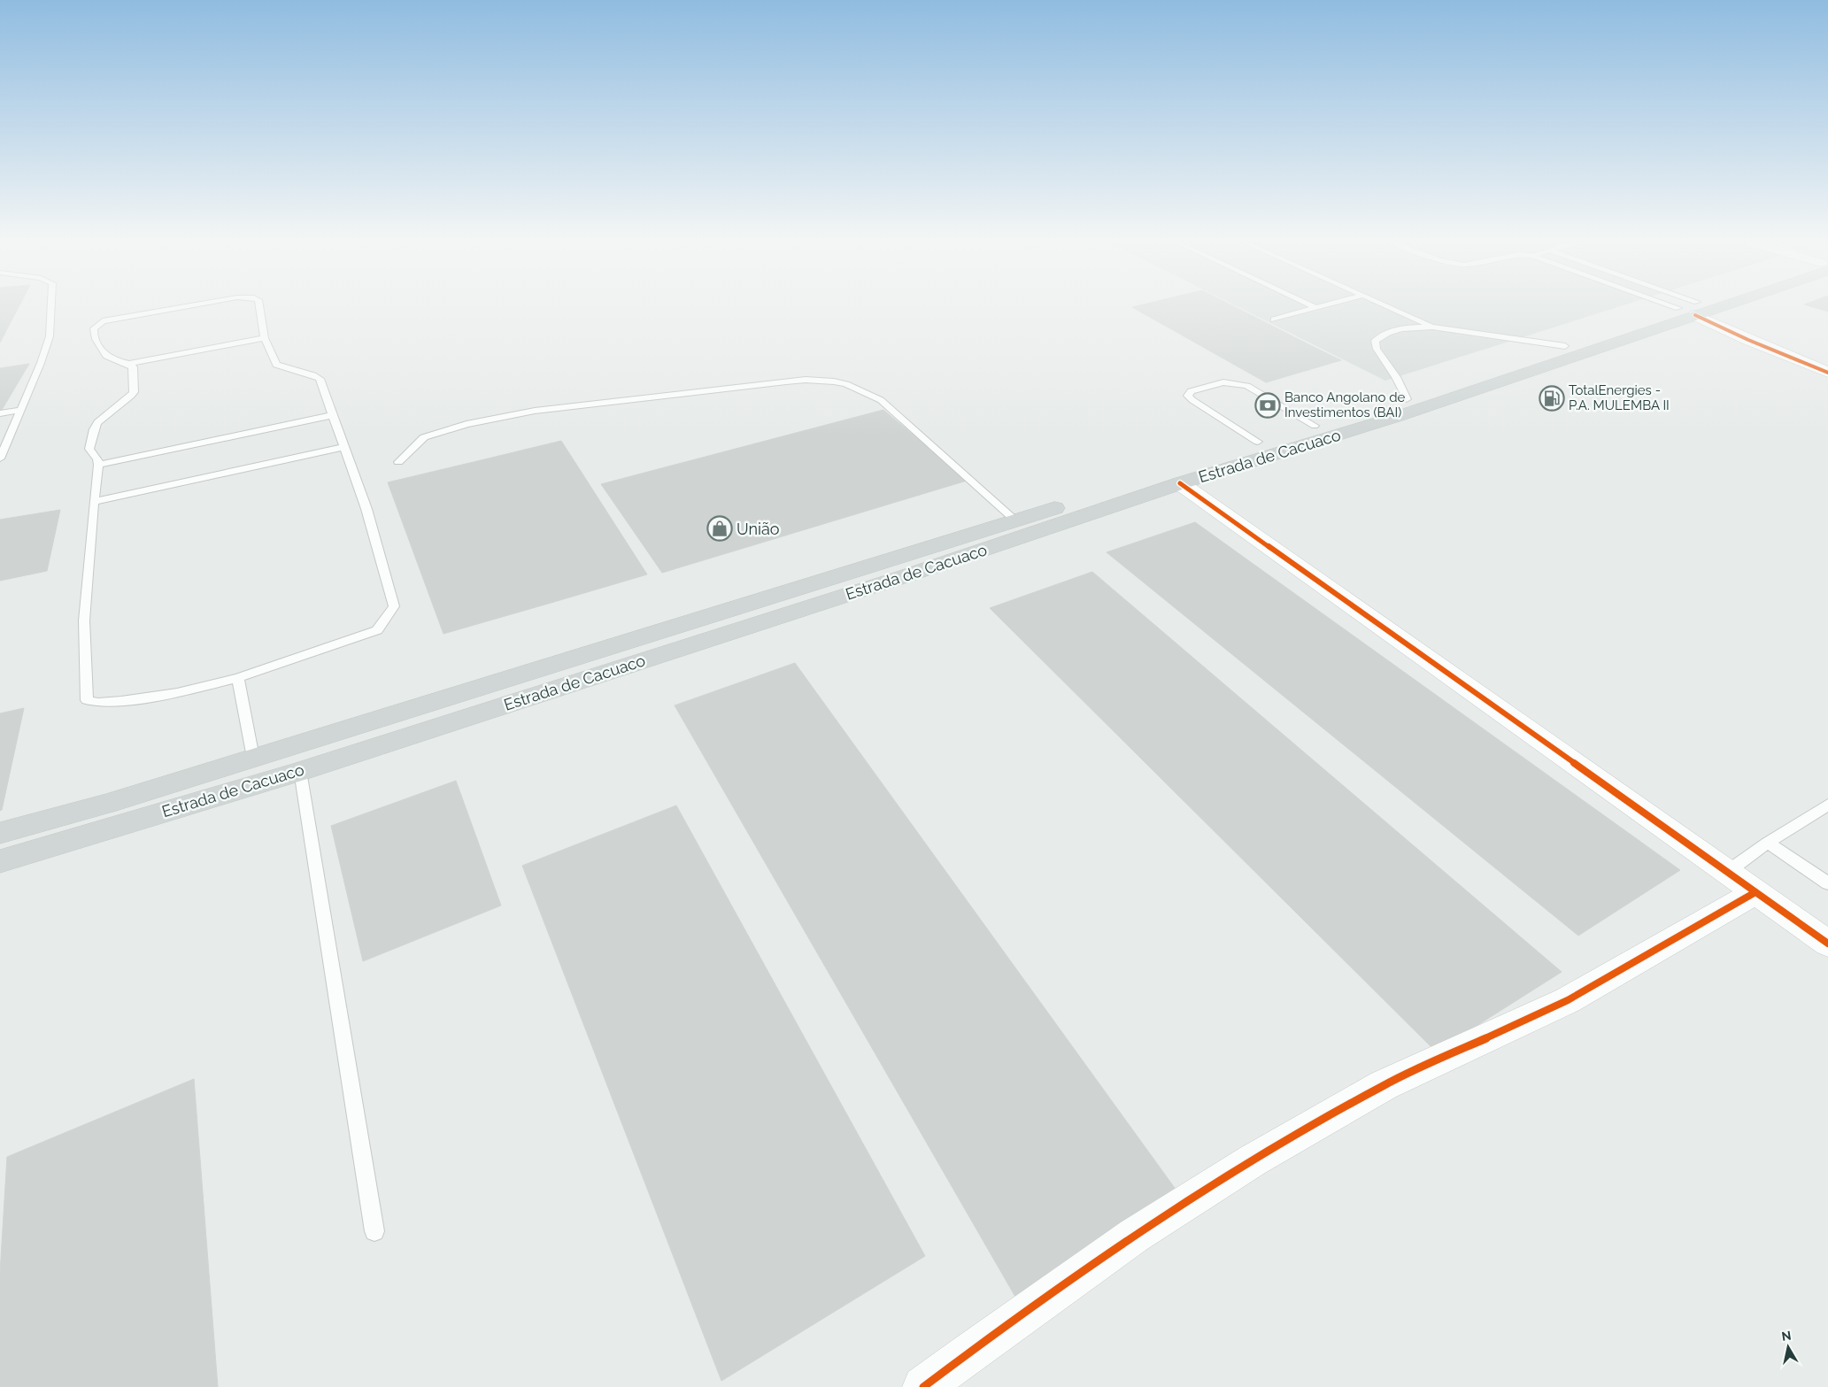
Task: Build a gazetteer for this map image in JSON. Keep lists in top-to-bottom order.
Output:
{
  "streets": {
    "main road": ["Estrada de Cacuaco"]
  },
  "places": {
    "fuel station": ["TotalEnergies - P.A. MULEMBA II"],
    "bank": ["Banco Angolano de Investimentos (BAI)"],
    "shop": ["União"]
  },
  "north": "top"
}
